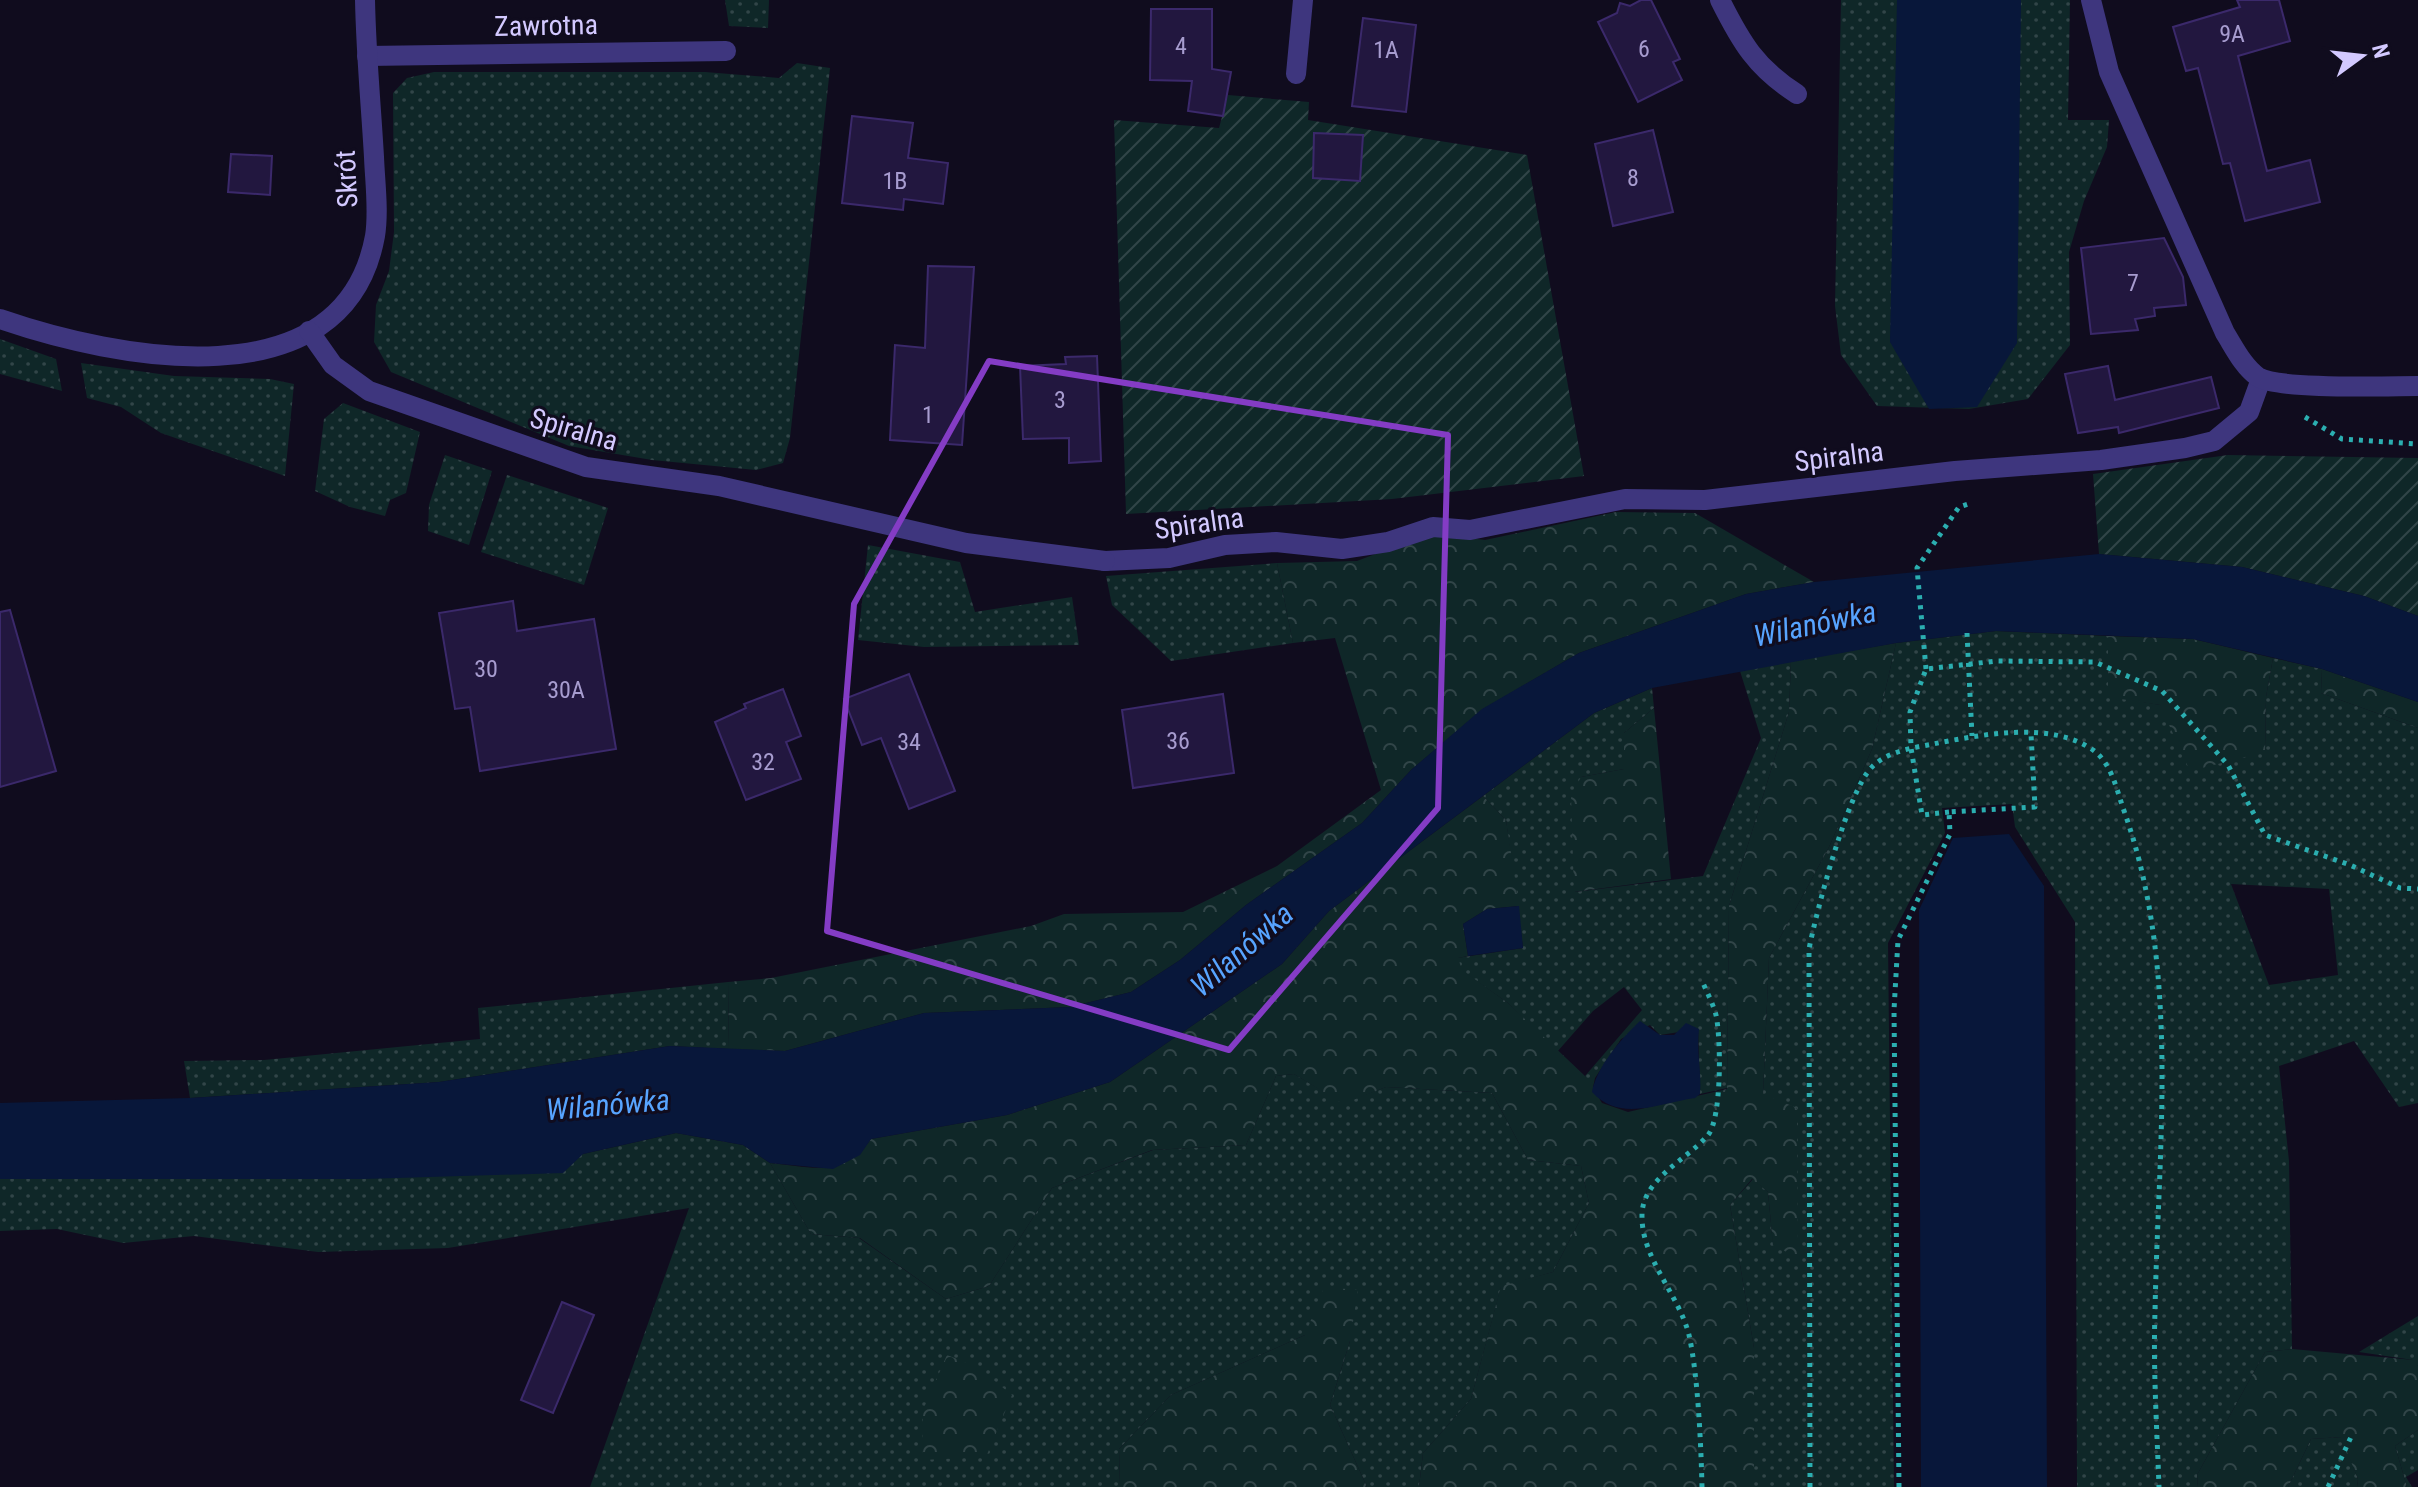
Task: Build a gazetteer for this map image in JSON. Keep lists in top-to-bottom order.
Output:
{
  "streets": {
    "street": ["Zawrotna", "Skrót", "Spiralna"]
  },
  "crossings": [
    ["Zawrotna", "Skrót"],
    ["Skrót", "Spiralna"]
  ],
  "water": ["Wilanówka"],
  "house_numbers": [
    "9A",
    "4",
    "6",
    "1A",
    "8",
    "1B",
    "7",
    "3",
    "1",
    "30",
    "30A",
    "36",
    "34",
    "32"
  ],
  "north": "right"
}
